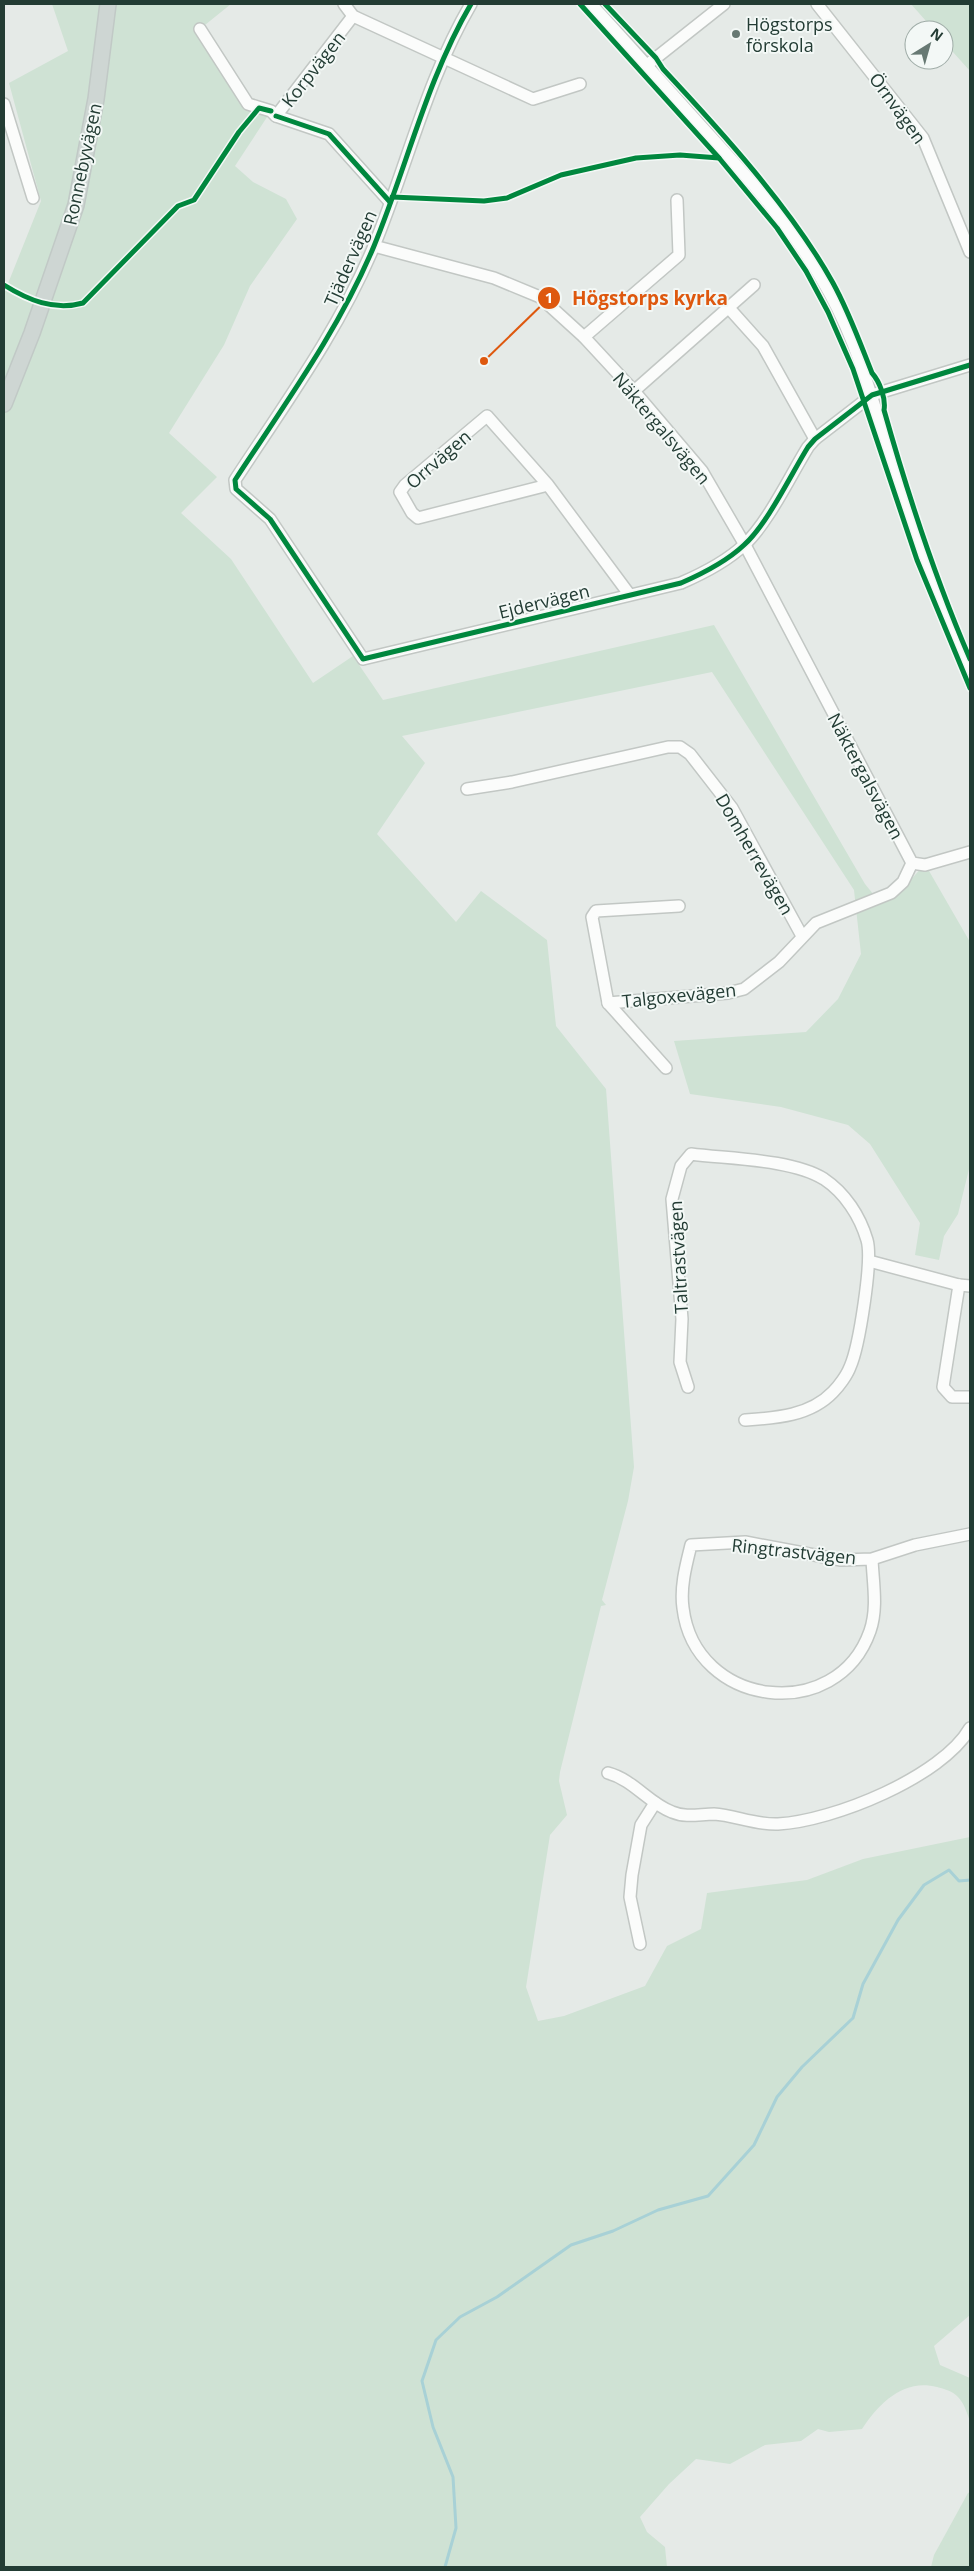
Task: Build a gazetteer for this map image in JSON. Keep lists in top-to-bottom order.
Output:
{
  "streets": {
    "main road": ["Ronnebyvägen"],
    "street": [
      "Korpvägen",
      "Örnvägen",
      "Tjädervägen",
      "Näktergalsvägen",
      "Orrvägen",
      "Ejdervägen",
      "Domherrevägen",
      "Talgoxevägen",
      "Taltrastvägen",
      "Ringtrastvägen"
    ]
  },
  "crossings": [
    ["Tjädervägen", "Näktergalsvägen"],
    ["Tjädervägen", "Ejdervägen"],
    ["Näktergalsvägen", "Ejdervägen"],
    ["Näktergalsvägen", "Talgoxevägen"],
    ["Orrvägen", "Ejdervägen"],
    ["Domherrevägen", "Talgoxevägen"]
  ],
  "places": ["Högstorps förskola", "Högstorps kyrka"],
  "north": "top right"
}
